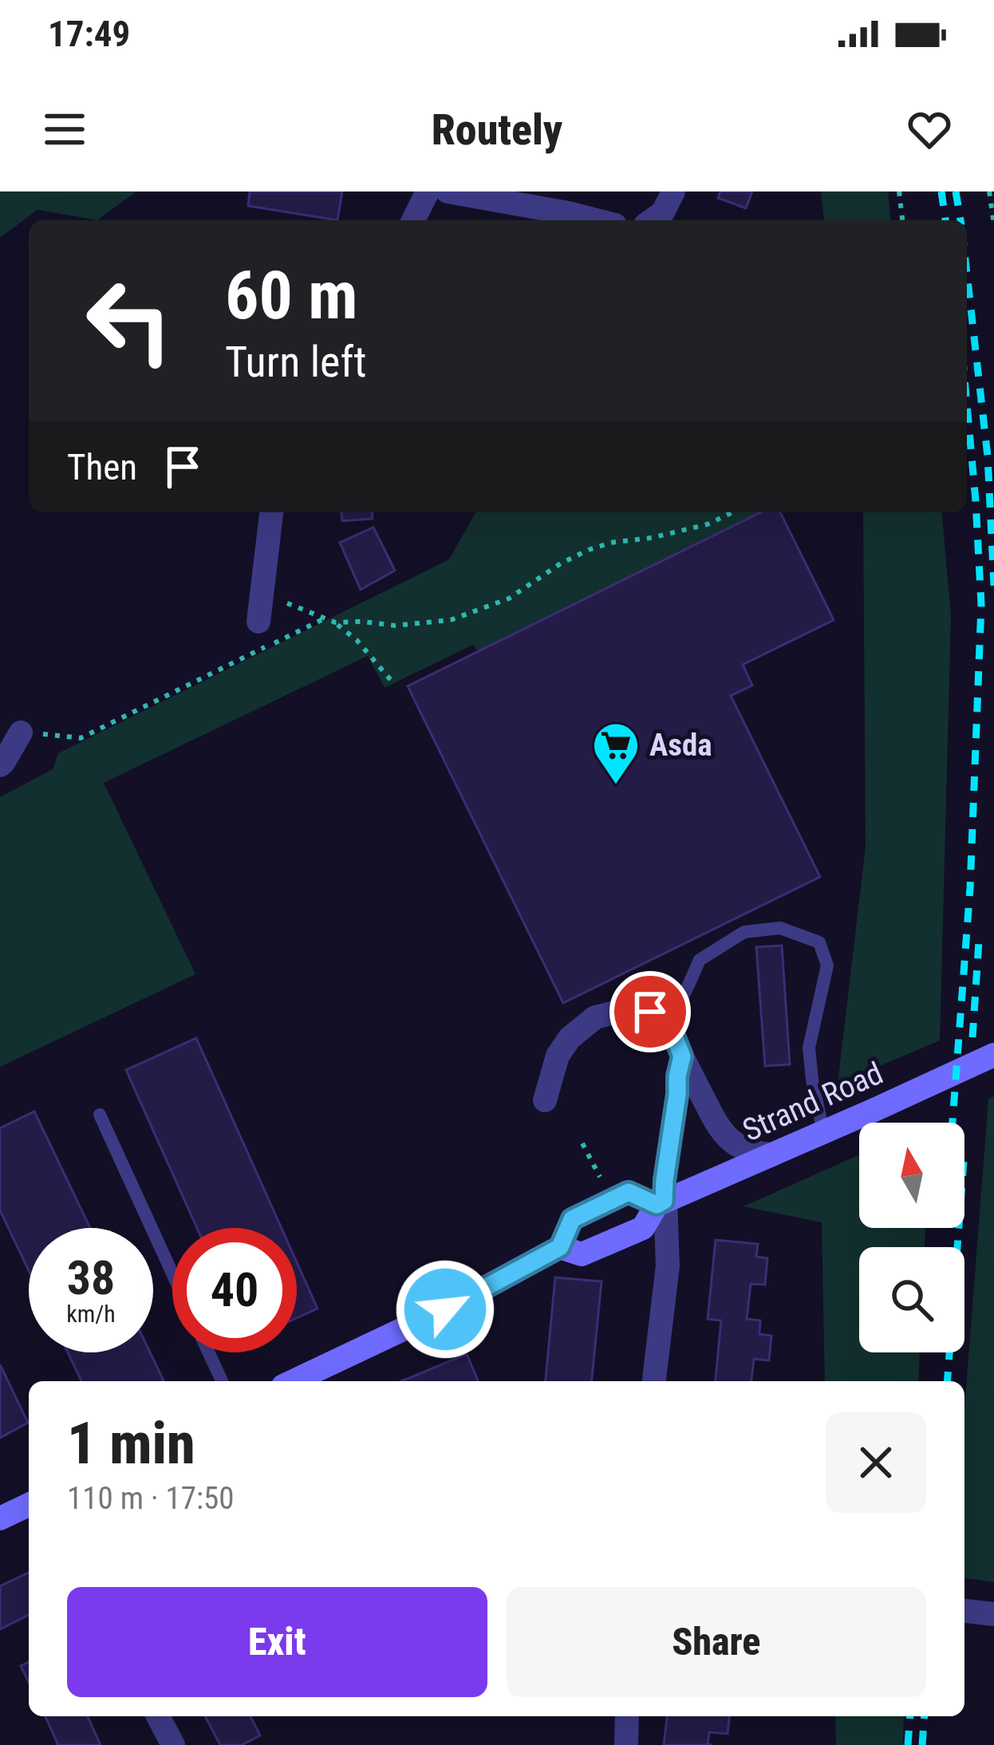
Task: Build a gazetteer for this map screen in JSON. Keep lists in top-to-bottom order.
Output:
{
  "streets": {
    "street": ["Strand Road"]
  },
  "places": {
    "supermarket": ["Asda"]
  },
  "north": "top",
  "page": {
    "status": "17:49",
    "header": "Routely",
    "turn": ["60 m", "Turn left"],
    "then": "Then",
    "speed": "38 km/h",
    "limit": "40",
    "heading": ["1 min", "110 m · 17:50"],
    "buttons": ["Exit", "Share"]
  }
}
